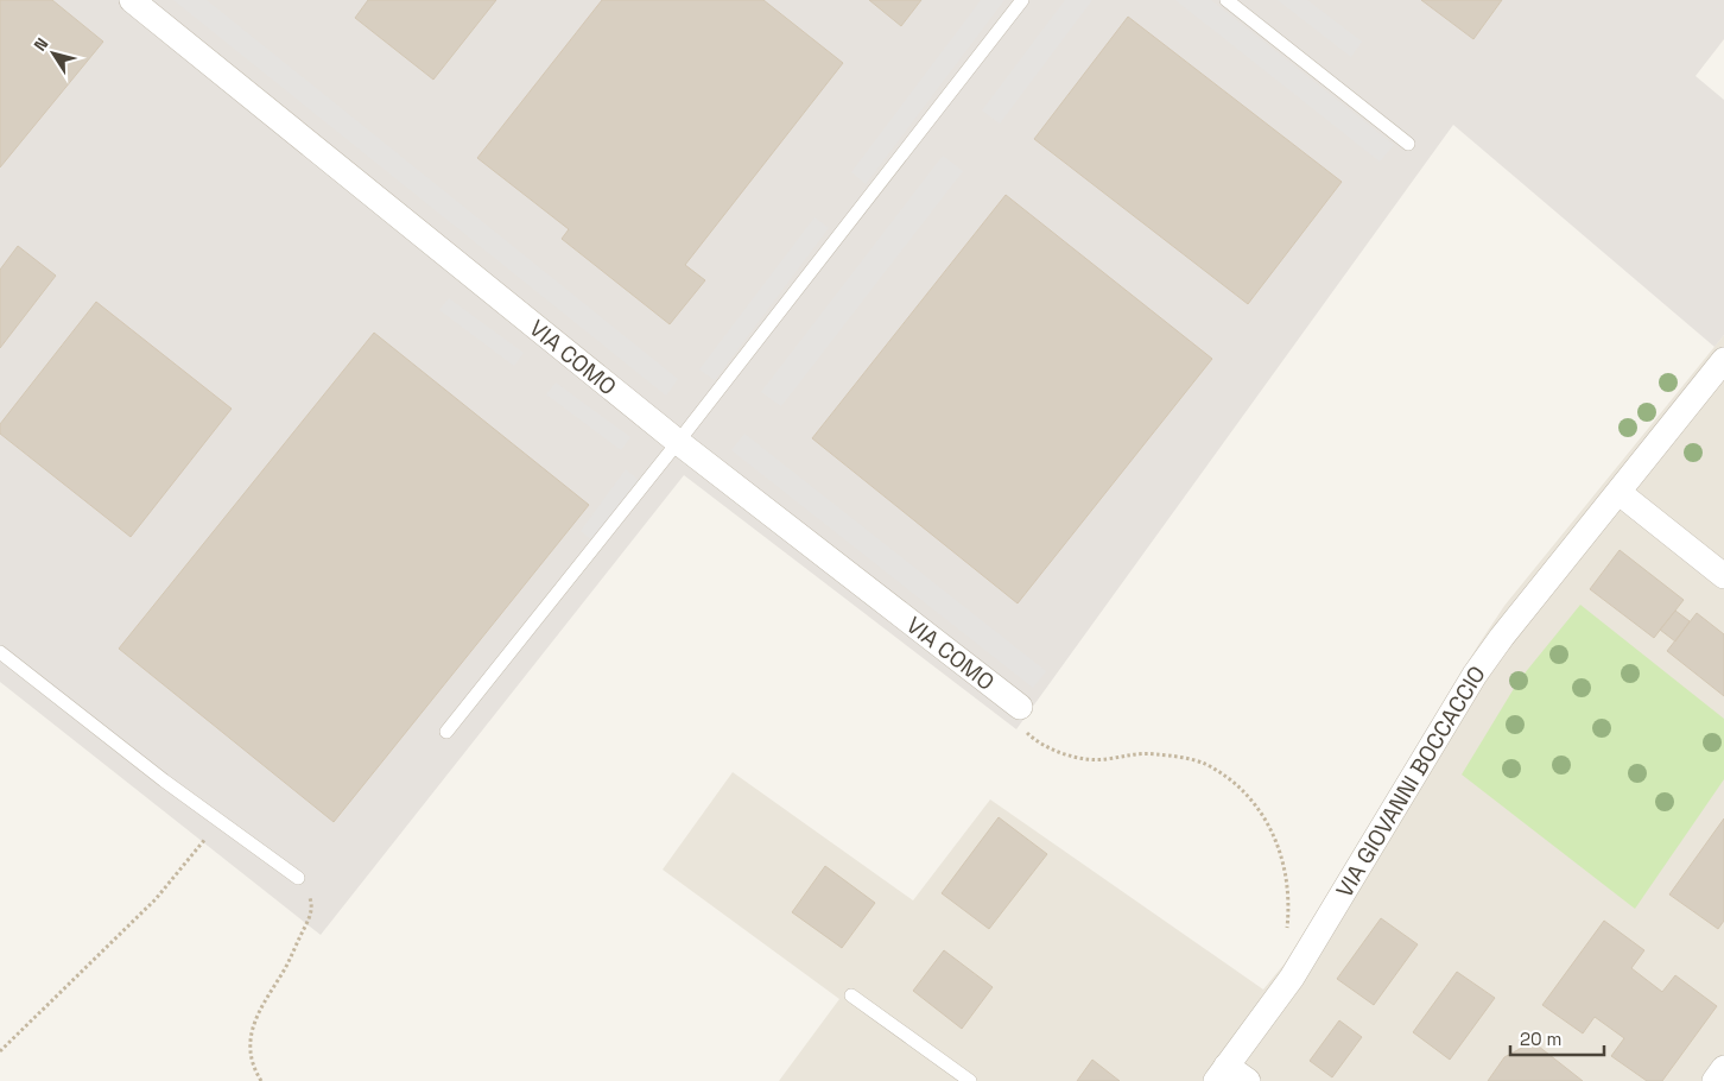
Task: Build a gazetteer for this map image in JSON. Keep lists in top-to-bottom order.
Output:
{
  "streets": {
    "street": ["VIA COMO", "VIA GIOVANNI BOCCACCIO"]
  },
  "scale_bar": "20 m",
  "north": "top left"
}
